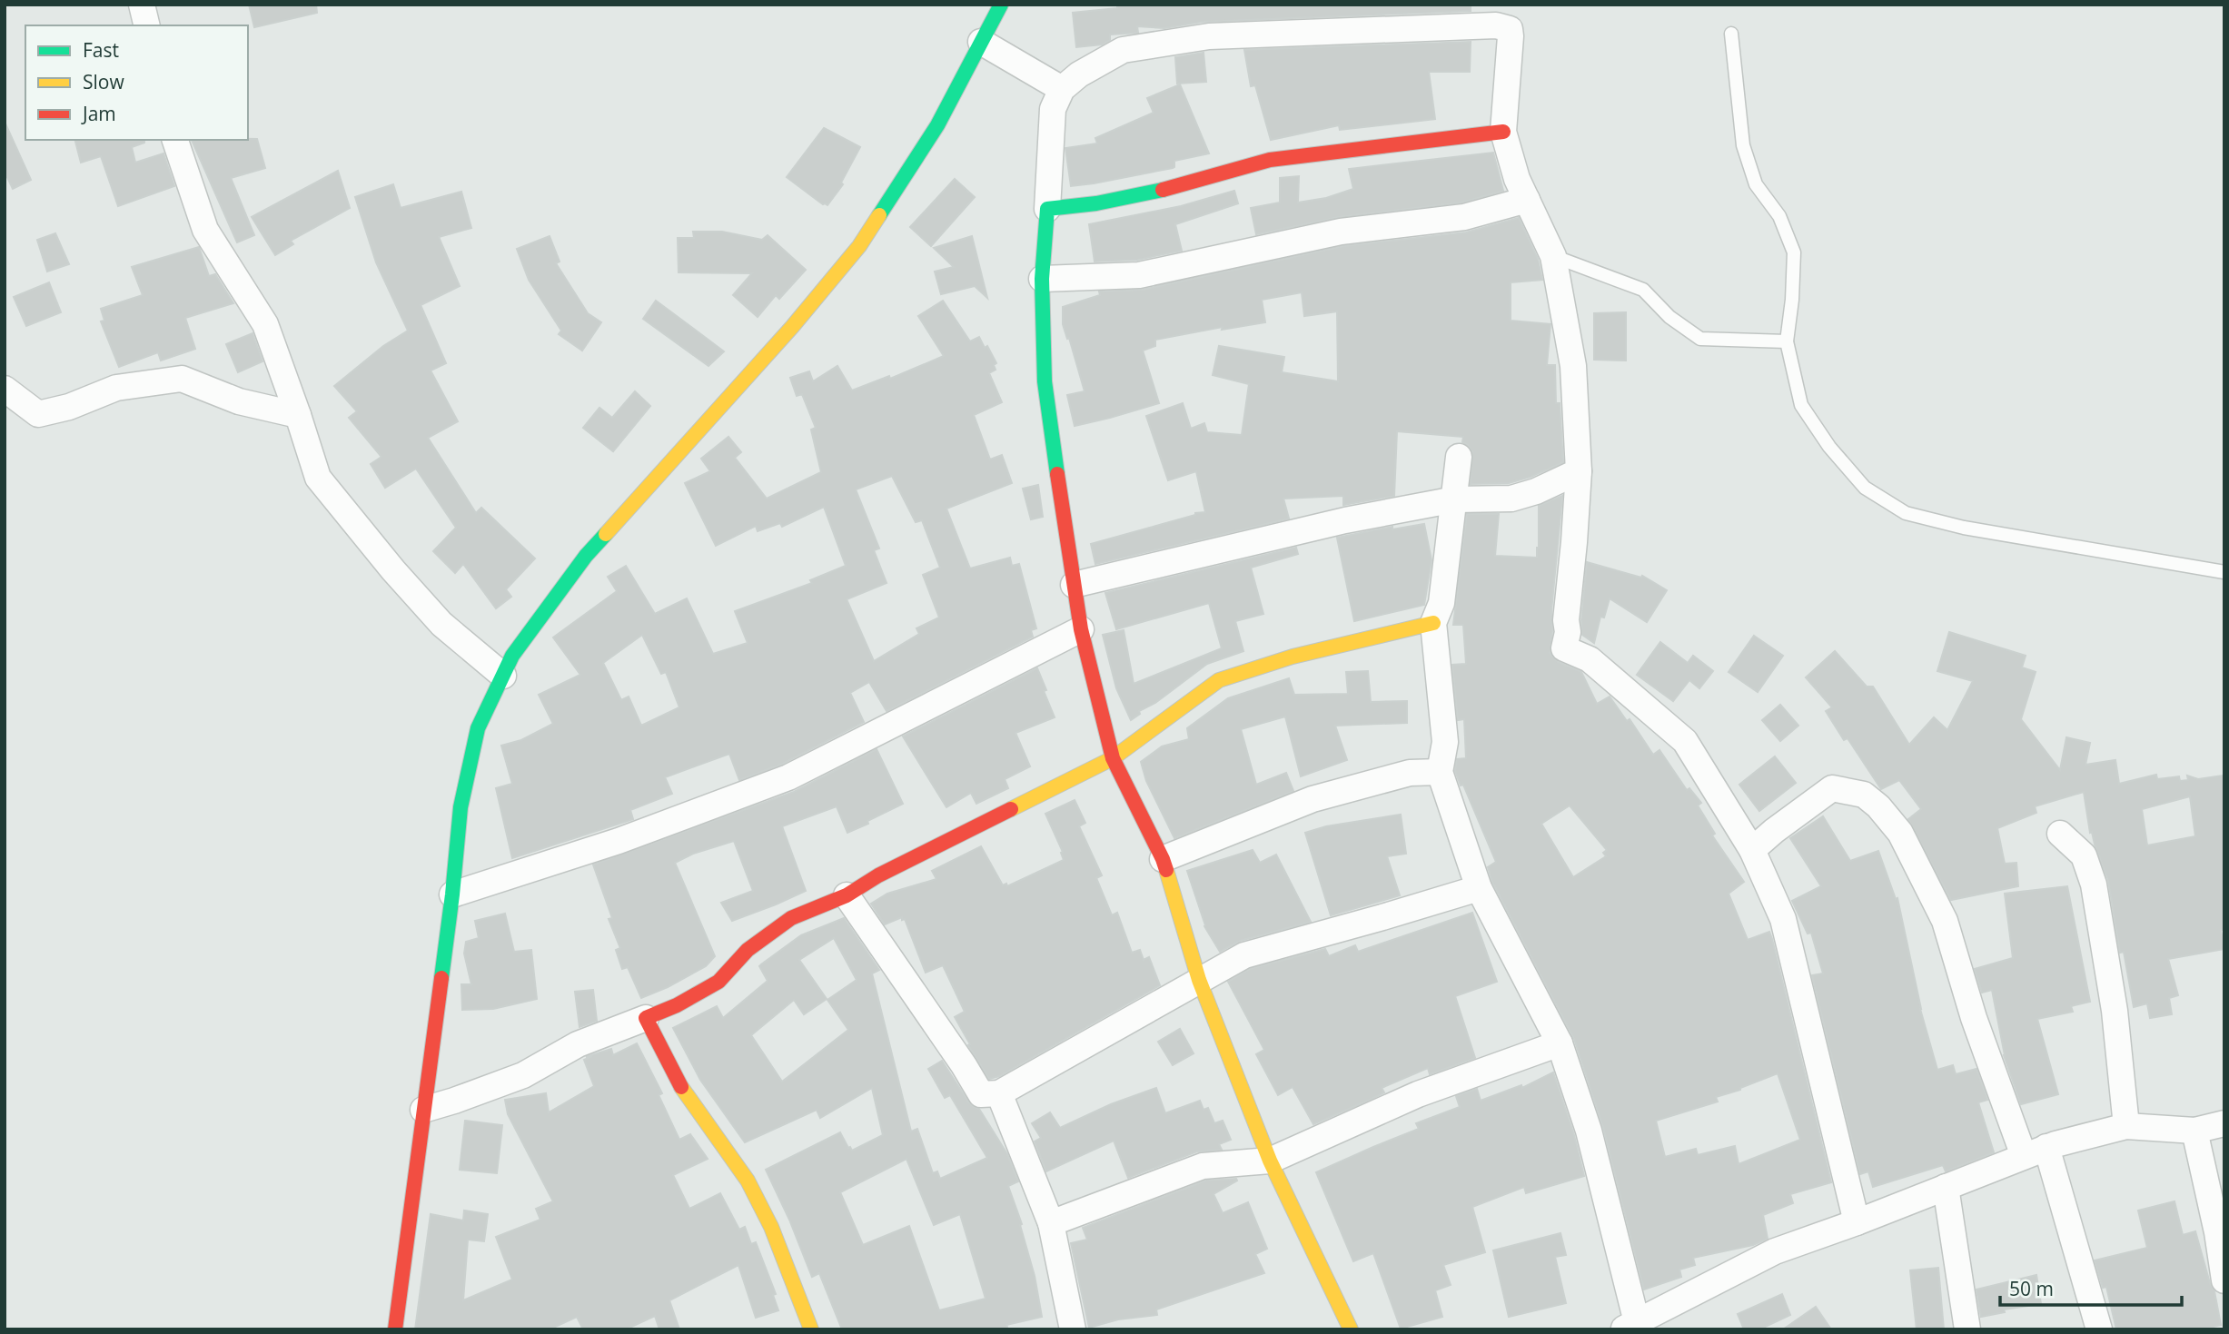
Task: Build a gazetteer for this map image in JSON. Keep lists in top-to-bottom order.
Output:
{
  "legend": ["Fast", "Slow", "Jam"],
  "scale_bar": "50 m"
}
